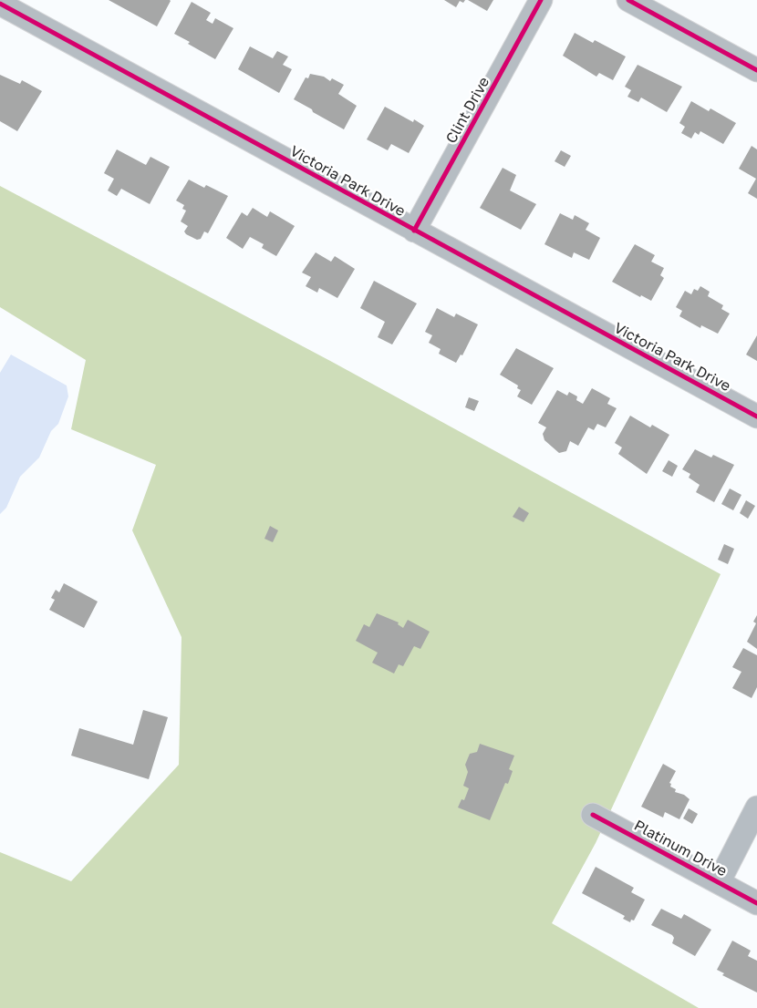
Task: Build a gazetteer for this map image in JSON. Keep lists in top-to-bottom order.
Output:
{
  "streets": {
    "street": ["Clint Drive", "Victoria Park Drive", "Platinum Drive"]
  },
  "crossings": [
    ["Clint Drive", "Victoria Park Drive"]
  ]
}
